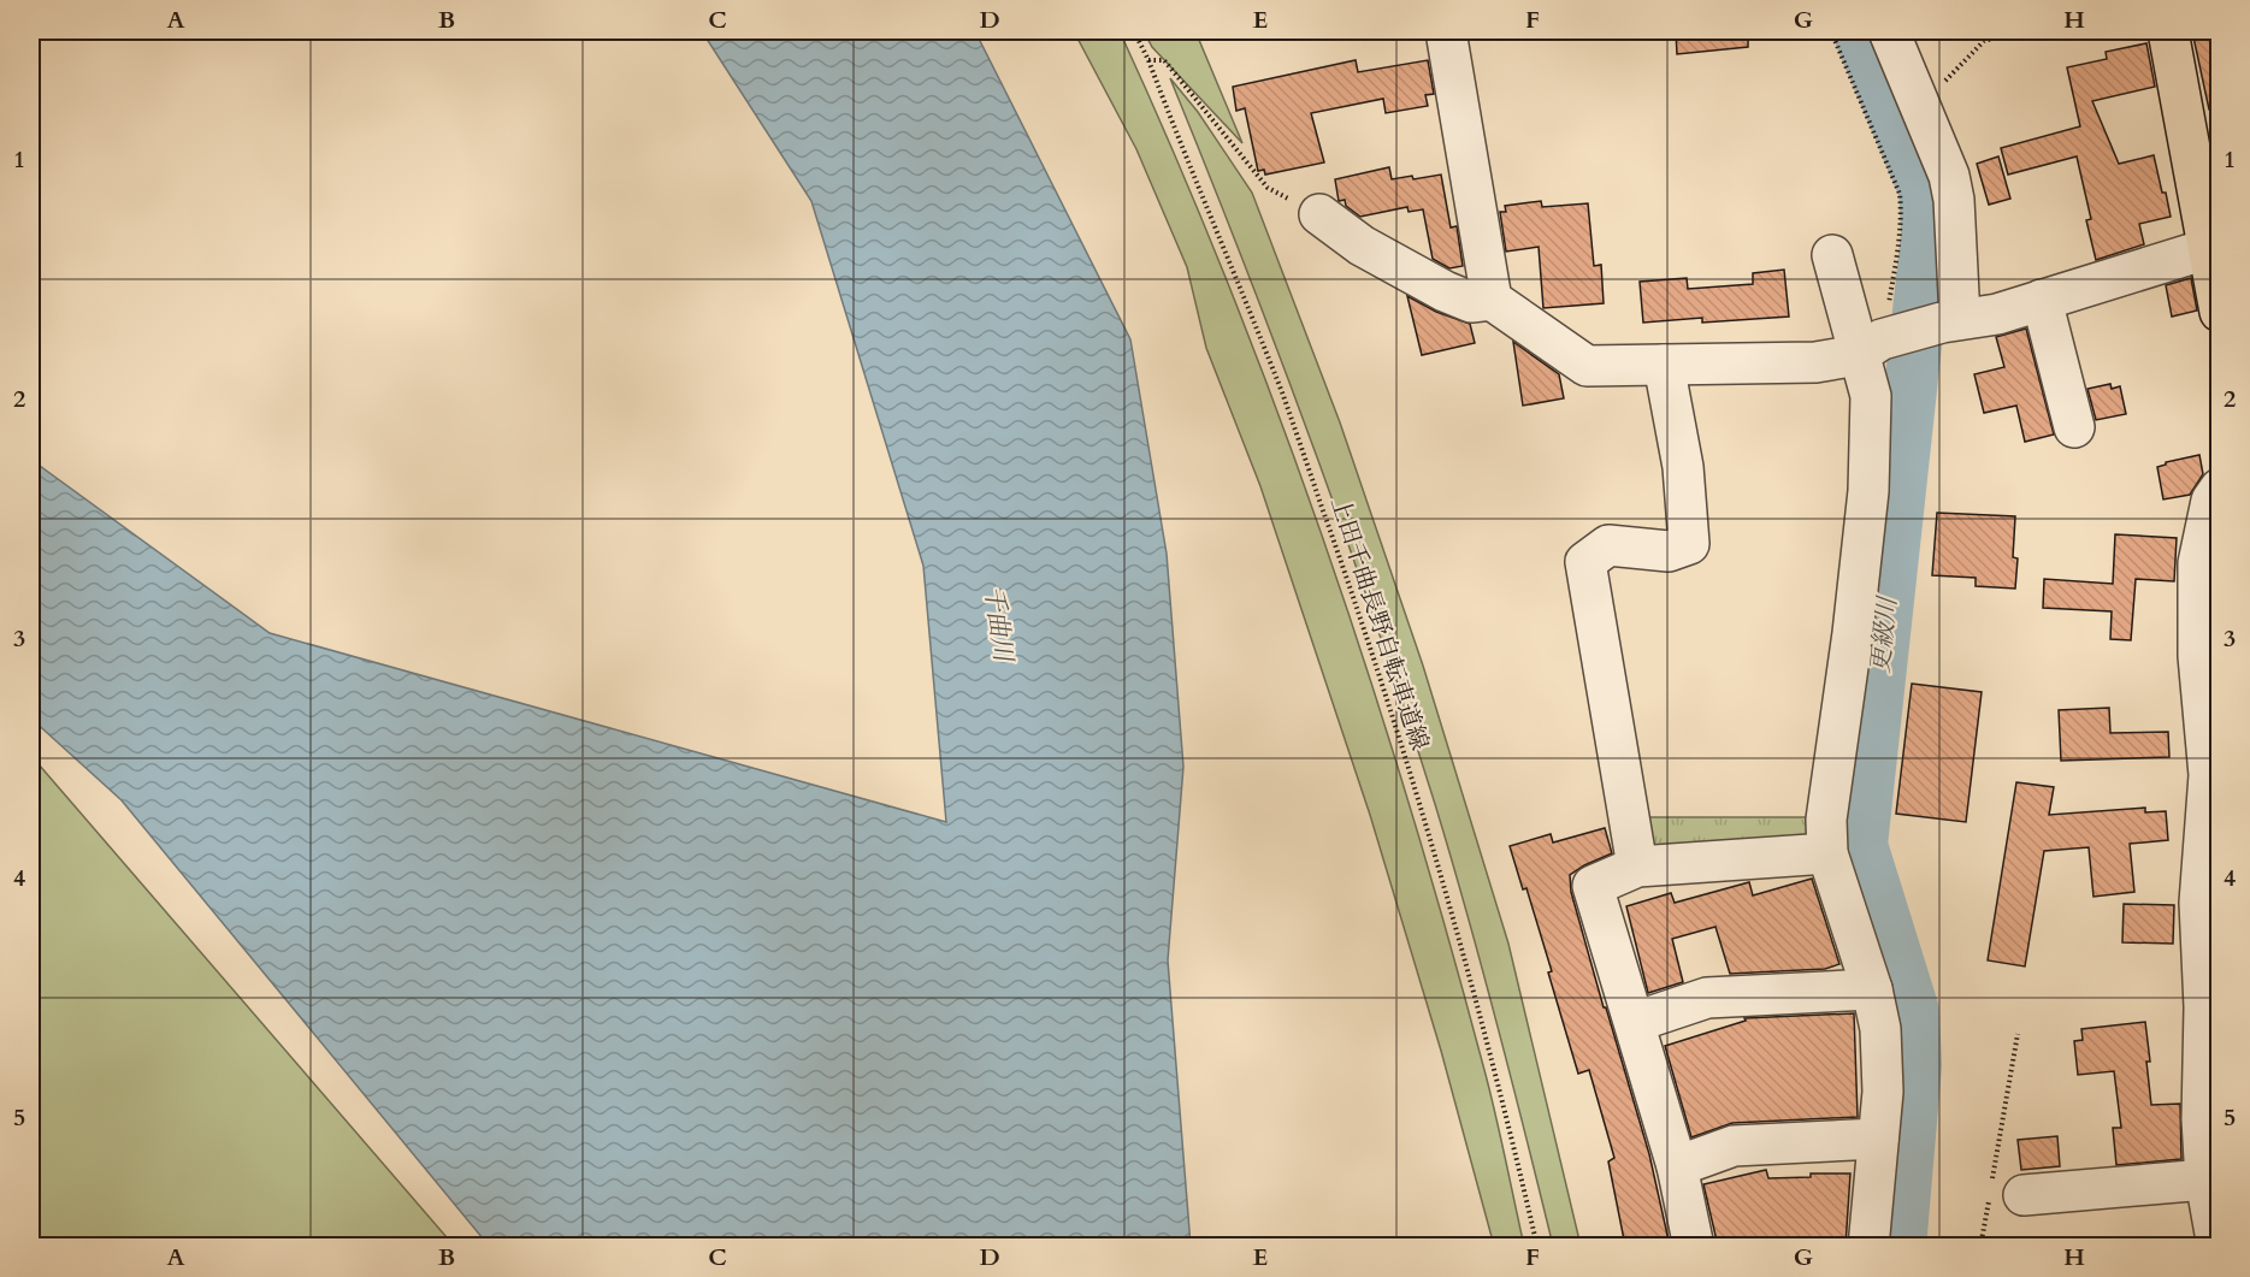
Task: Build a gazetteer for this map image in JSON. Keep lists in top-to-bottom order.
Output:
{
  "streets": {
    "path": ["上田千曲長野自転車道線"]
  },
  "water": ["千曲川", "更級川"],
  "grid": {
    "columns": [
      "A",
      "B",
      "C",
      "D",
      "E",
      "F",
      "G",
      "H"
    ],
    "rows": [
      "1",
      "2",
      "3",
      "4",
      "5"
    ]
  }
}
